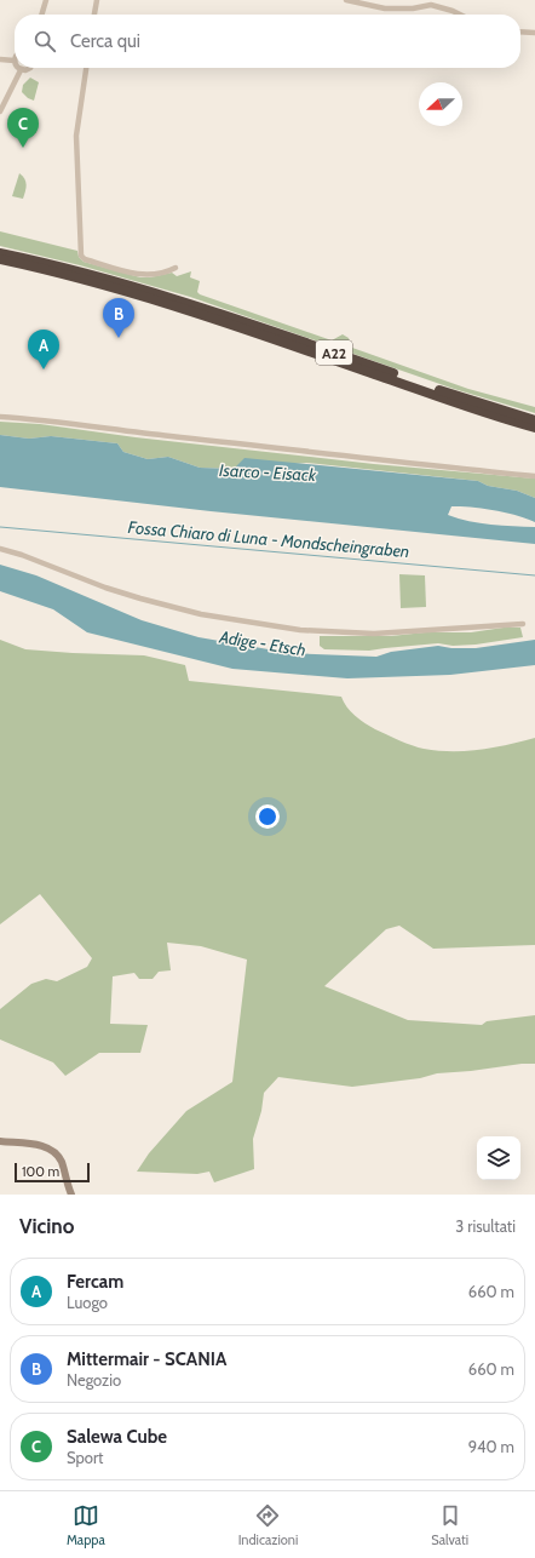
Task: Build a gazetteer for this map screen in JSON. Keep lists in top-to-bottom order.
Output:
{
  "streets": {
    "highway": ["A22"]
  },
  "water": ["Isarco - Eisack", "Fossa Chiaro di Luna - Mondscheingraben", "Adige - Etsch"],
  "scale_bar": "100 m",
  "north": "left",
  "page": {
    "search": "Cerca qui",
    "pins": ["C", "B", "A"],
    "scale": "100 m",
    "heading": ["Vicino", "3 risultati"],
    "list": [
      {
        "mark": "A",
        "name": "Fercam",
        "note": "Luogo",
        "value": "660 m"
      },
      {
        "mark": "B",
        "name": "Mittermair - SCANIA",
        "note": "Negozio",
        "value": "660 m"
      },
      {
        "mark": "C",
        "name": "Salewa Cube",
        "note": "Sport",
        "value": "940 m"
      }
    ],
    "nav": ["Mappa", "Indicazioni", "Salvati"]
  }
}
